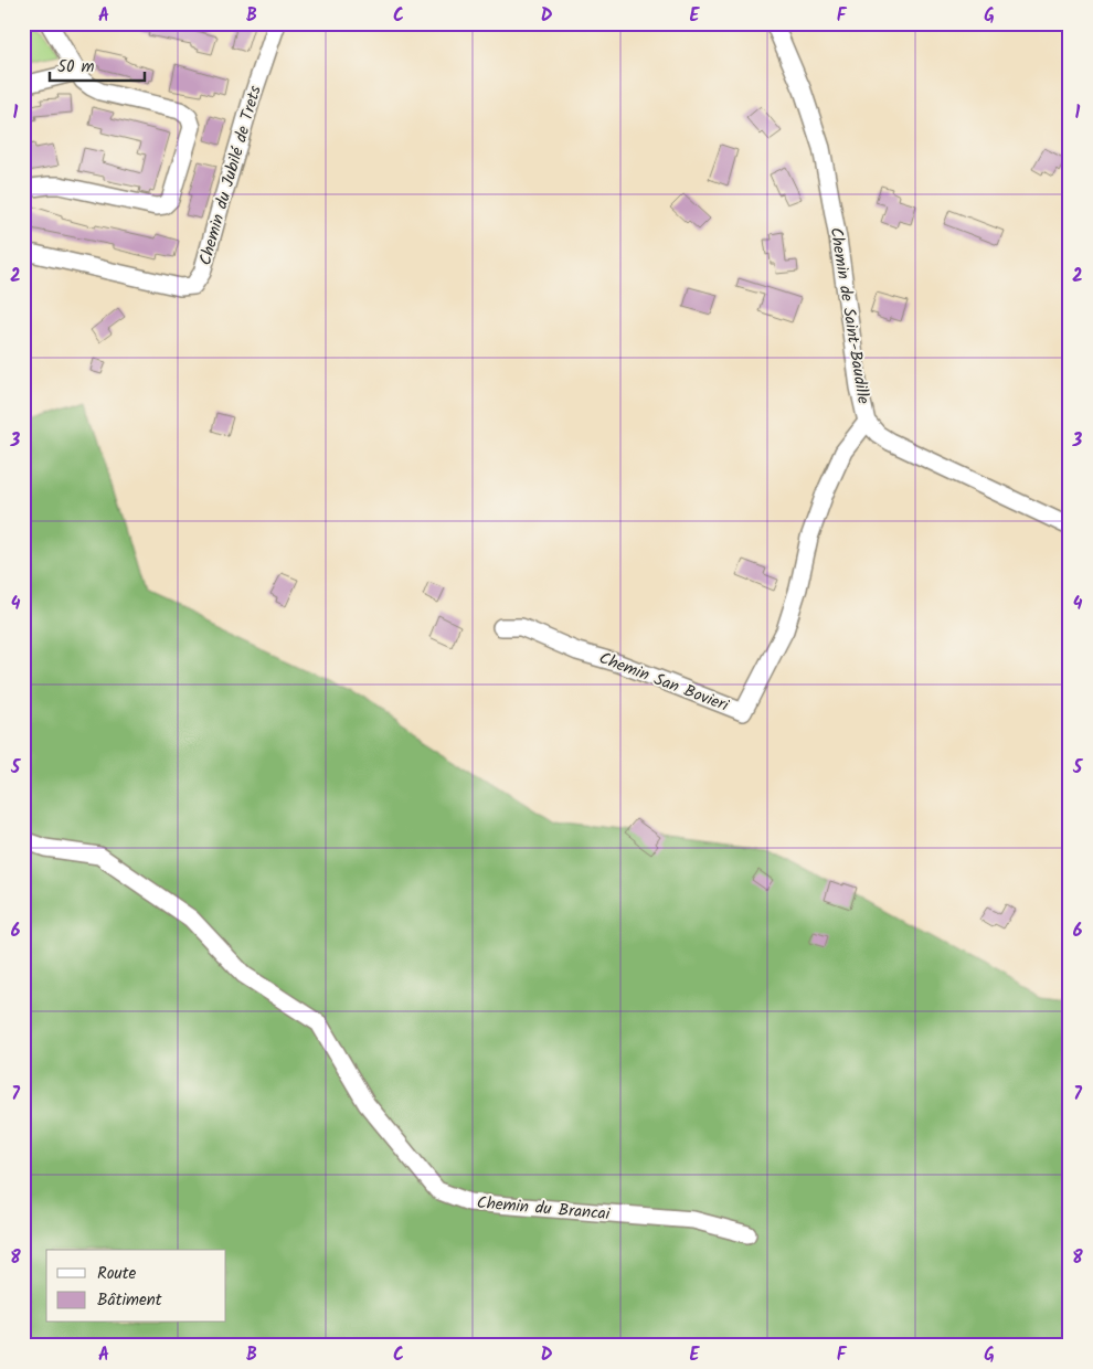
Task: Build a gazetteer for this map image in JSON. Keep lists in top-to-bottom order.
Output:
{
  "streets": {
    "street": [
      "Chemin du Jubilé de Trets",
      "Chemin de Saint-Baudille",
      "Chemin San Bovieri",
      "Chemin du Brancai"
    ]
  },
  "crossings": [
    ["Chemin de Saint-Baudille", "Chemin San Bovieri"]
  ],
  "legend": ["Route", "Bâtiment"],
  "scale_bar": "50 m",
  "grid": {
    "columns": [
      "A",
      "B",
      "C",
      "D",
      "E",
      "F",
      "G"
    ],
    "rows": [
      "1",
      "2",
      "3",
      "4",
      "5",
      "6",
      "7",
      "8"
    ]
  }
}
